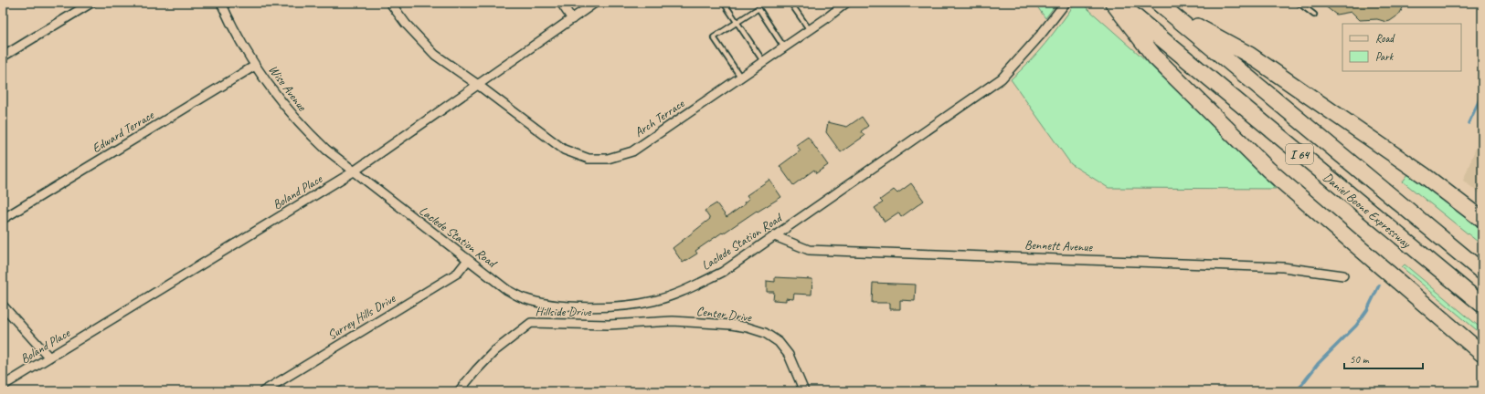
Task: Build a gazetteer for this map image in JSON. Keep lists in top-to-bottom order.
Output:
{
  "streets": {
    "highway": ["I 64", "Daniel Boone Expressway"],
    "street": [
      "Wise Avenue",
      "Arch Terrace",
      "Edward Terrace",
      "Boland Place",
      "Laclede Station Road",
      "Bennett Avenue",
      "Hillside Drive",
      "Center Drive",
      "Surrey Hills Drive"
    ]
  },
  "crossings": [
    ["Wise Avenue", "Edward Terrace"],
    ["Wise Avenue", "Boland Place"],
    ["Wise Avenue", "Laclede Station Road"],
    ["Arch Terrace", "Boland Place"],
    ["Boland Place", "Laclede Station Road"],
    ["Laclede Station Road", "Bennett Avenue"],
    ["Laclede Station Road", "Surrey Hills Drive"],
    ["Hillside Drive", "Center Drive"]
  ],
  "legend": ["Road", "Park"],
  "scale_bar": "50 m"
}
